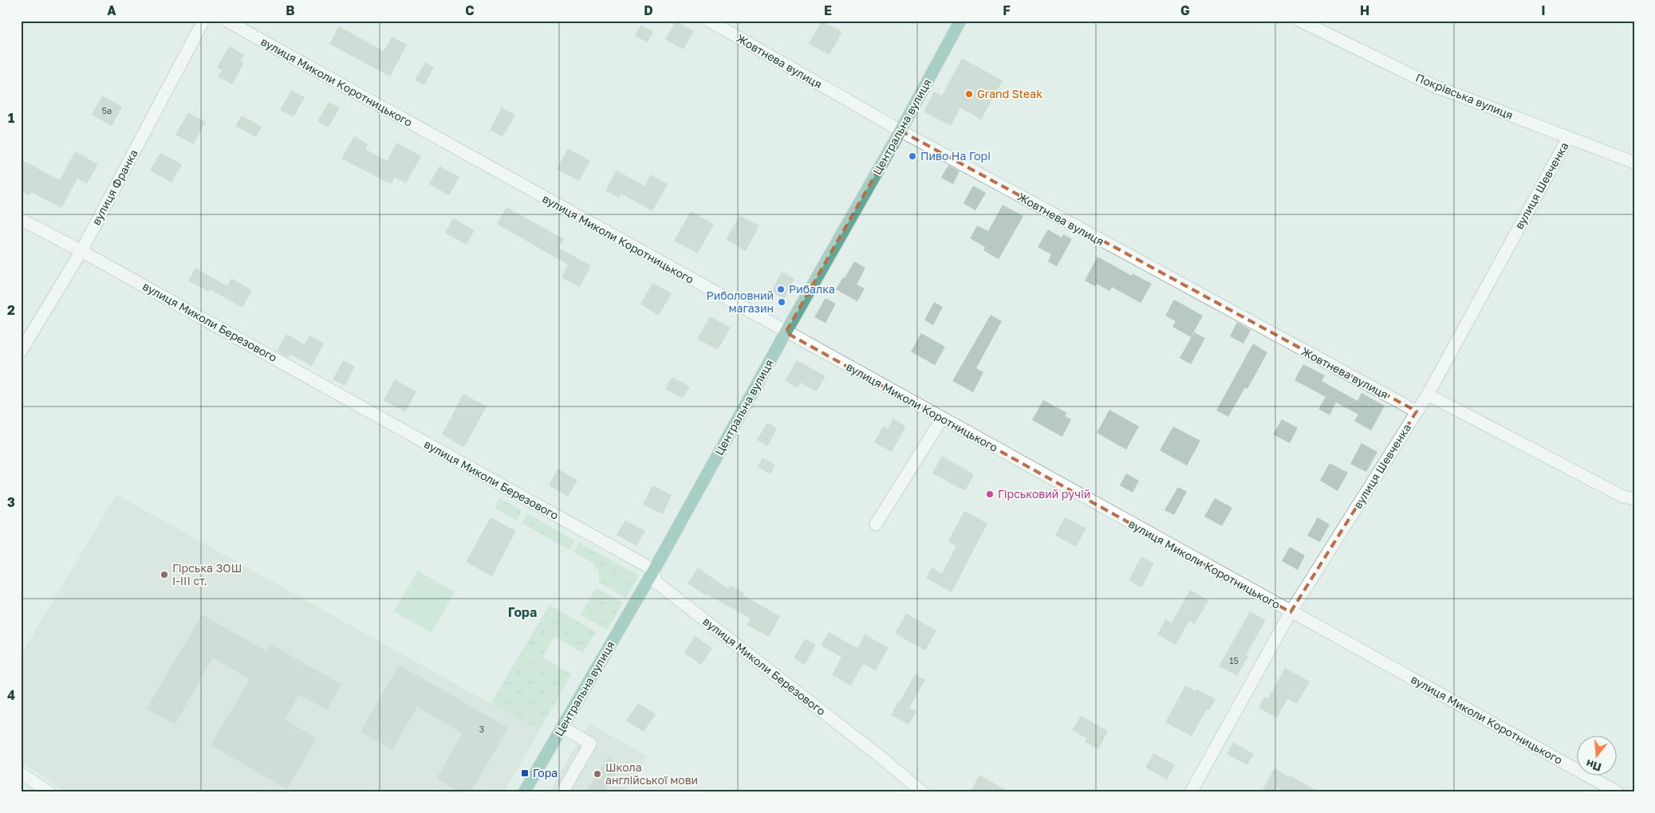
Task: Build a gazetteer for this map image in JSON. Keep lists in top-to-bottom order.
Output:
{
  "streets": {
    "main road": ["Центральна вулиця"],
    "street": [
      "Жовтнева вулиця",
      "вулиця Миколи Коротницького",
      "Покрівська вулиця",
      "вулиця Шевченка",
      "вулиця Франка",
      "вулиця Миколи Березового"
    ]
  },
  "crossings": [
    ["Жовтнева вулиця", "Центральна вулиця"],
    ["Жовтнева вулиця", "вулиця Шевченка"],
    ["вулиця Миколи Коротницького", "Центральна вулиця"],
    ["вулиця Миколи Коротницького", "вулиця Шевченка"],
    ["Покрівська вулиця", "вулиця Шевченка"],
    ["Центральна вулиця", "вулиця Миколи Березового"],
    ["вулиця Франка", "вулиця Миколи Березового"]
  ],
  "districts": ["Гора"],
  "places": {
    "other": [
      "Grand Steak",
      "Пиво На Горі",
      "Рибалка",
      "Риболовний магазин",
      "Гірськовий ручій",
      "Гірська ЗОШ І-ІІІ ст.",
      "Школа англійської мови"
    ],
    "transit": ["Гора"]
  },
  "house_numbers": ["5а", "15", "3"],
  "north": "bottom",
  "grid": {
    "columns": [
      "A",
      "B",
      "C",
      "D",
      "E",
      "F",
      "G",
      "H",
      "I"
    ],
    "rows": [
      "1",
      "2",
      "3",
      "4"
    ]
  }
}
